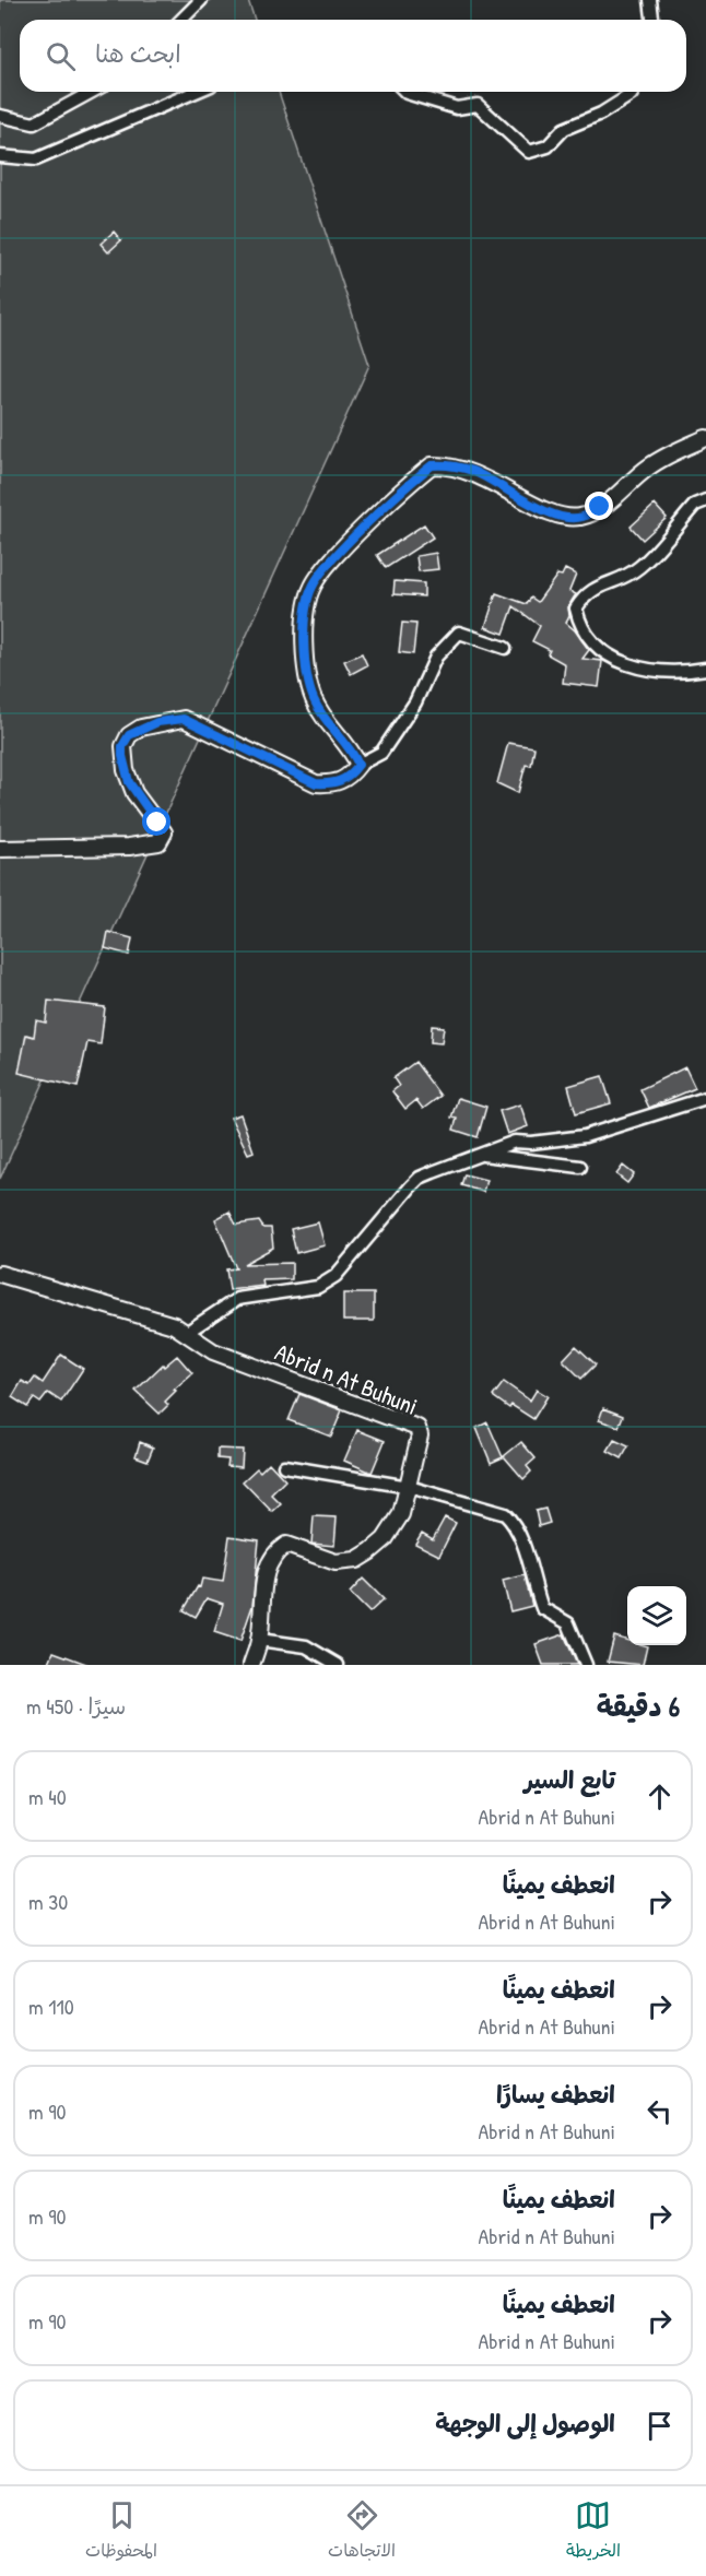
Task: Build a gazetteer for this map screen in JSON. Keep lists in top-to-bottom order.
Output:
{
  "streets": {
    "street": ["Abrid n At Buhuni"]
  },
  "page": {
    "search": "ابحث هنا",
    "heading": ["6 دقيقة", "سيرًا · 450 m"],
    "list": [
      ["تابع السير", "Abrid n At Buhuni", "40 m"],
      ["انعطف يمينًا", "Abrid n At Buhuni", "30 m"],
      ["انعطف يمينًا", "Abrid n At Buhuni", "110 m"],
      ["انعطف يسارًا", "Abrid n At Buhuni", "90 m"],
      ["انعطف يمينًا", "Abrid n At Buhuni", "90 m"],
      ["انعطف يمينًا", "Abrid n At Buhuni", "90 m"],
      "الوصول إلى الوجهة"
    ],
    "nav": ["الخريطة", "الاتجاهات", "المحفوظات"]
  }
}
